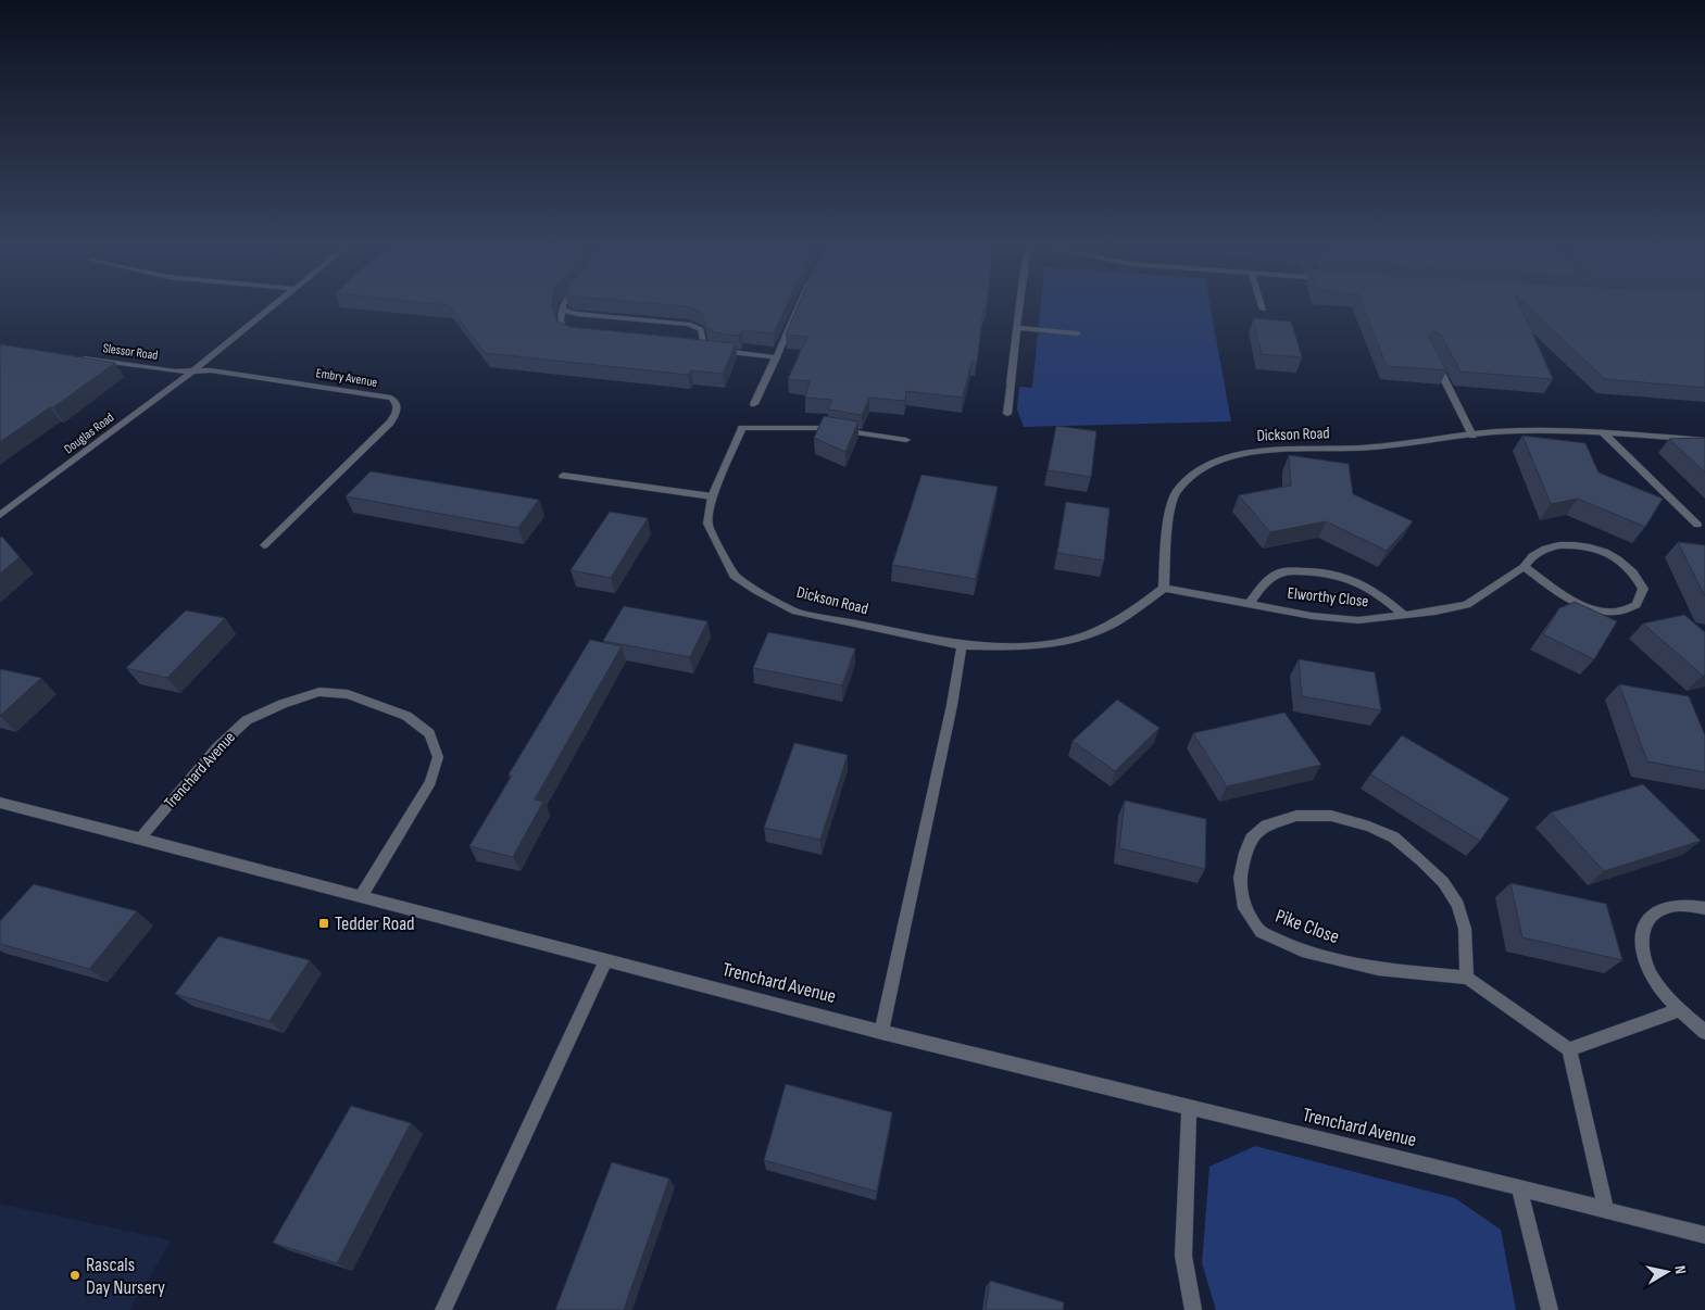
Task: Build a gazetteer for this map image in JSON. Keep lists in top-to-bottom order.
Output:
{
  "streets": {
    "street": [
      "Slessor Road",
      "Embry Avenue",
      "Douglas Road",
      "Dickson Road",
      "Elworthy Close",
      "Trenchard Avenue",
      "Pike Close"
    ]
  },
  "crossings": [
    ["Slessor Road", "Embry Avenue"],
    ["Slessor Road", "Douglas Road"],
    ["Embry Avenue", "Douglas Road"],
    ["Dickson Road", "Elworthy Close"]
  ],
  "places": {
    "transit": ["Tedder Road"],
    "other": ["Rascals Day Nursery"]
  },
  "north": "right"
}
